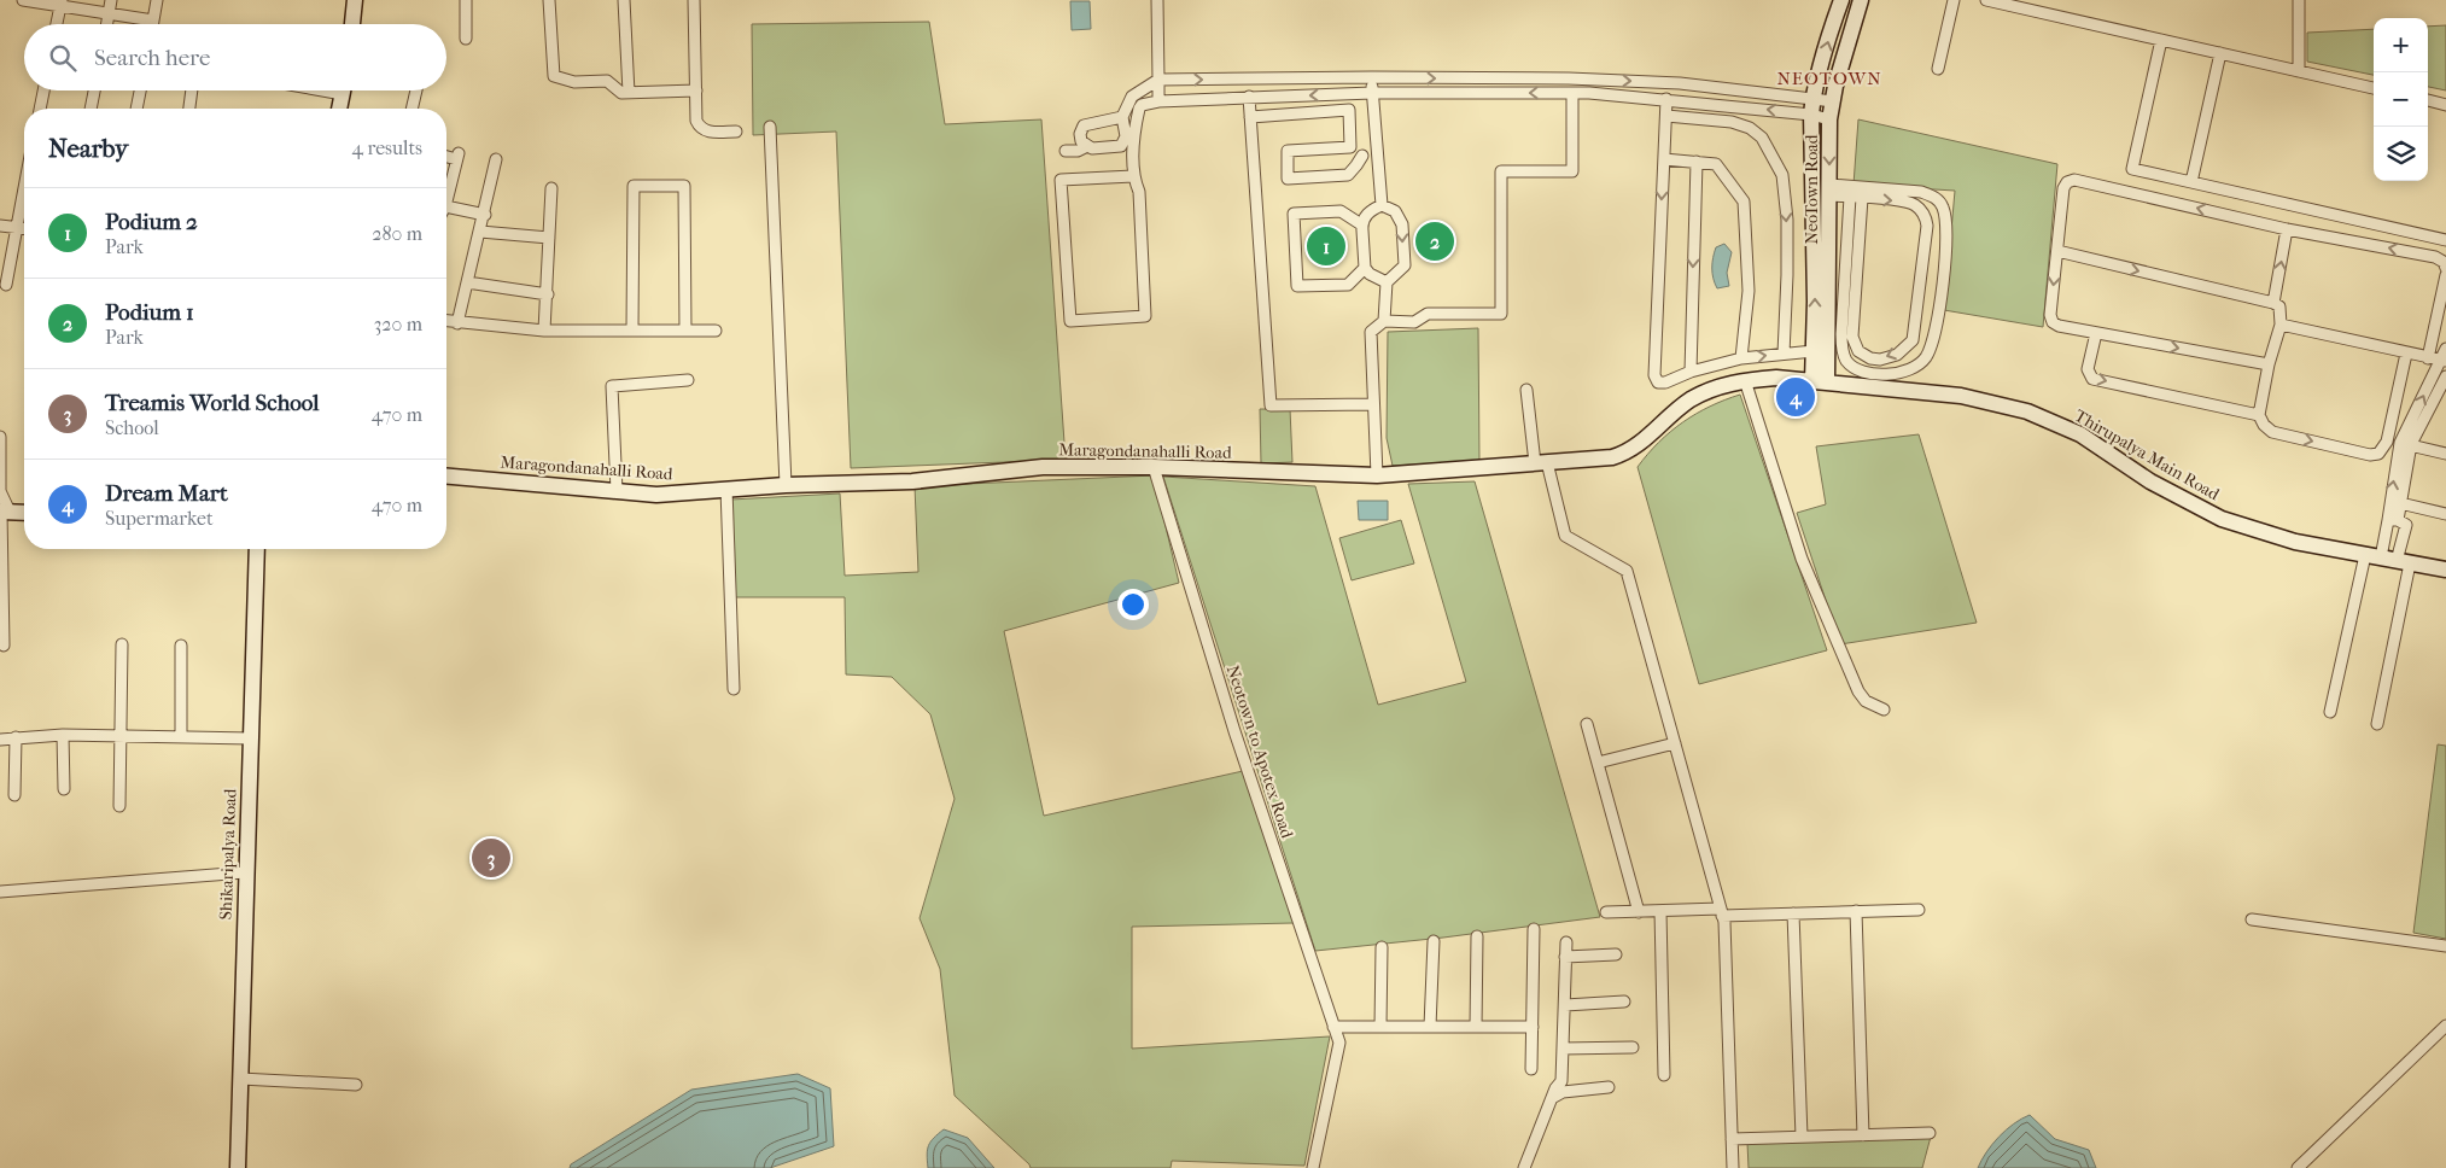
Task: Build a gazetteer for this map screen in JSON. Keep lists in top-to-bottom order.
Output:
{
  "streets": {
    "street": [
      "NeoTown Road",
      "Maragondanahalli Road",
      "Thirupalya Main Road",
      "Neotown to Apotex Road",
      "Shikaripalya Road"
    ]
  },
  "crossings": [
    ["NeoTown Road", "Maragondanahalli Road"],
    ["NeoTown Road", "Thirupalya Main Road"],
    ["Maragondanahalli Road", "Thirupalya Main Road"],
    ["Maragondanahalli Road", "Neotown to Apotex Road"]
  ],
  "districts": ["NEOTOWN"],
  "page": {
    "map_buttons": ["+", "−"],
    "search": "Search here",
    "heading": ["Nearby", "4 results"],
    "list": [
      {
        "mark": "1",
        "name": "Podium 2",
        "note": "Park",
        "value": "280 m"
      },
      {
        "mark": "2",
        "name": "Podium 1",
        "note": "Park",
        "value": "320 m"
      },
      {
        "mark": "3",
        "name": "Treamis World School",
        "note": "School",
        "value": "470 m"
      },
      {
        "mark": "4",
        "name": "Dream Mart",
        "note": "Supermarket",
        "value": "470 m"
      }
    ],
    "pins": [
      "2",
      "1",
      "4",
      "3"
    ]
  }
}
